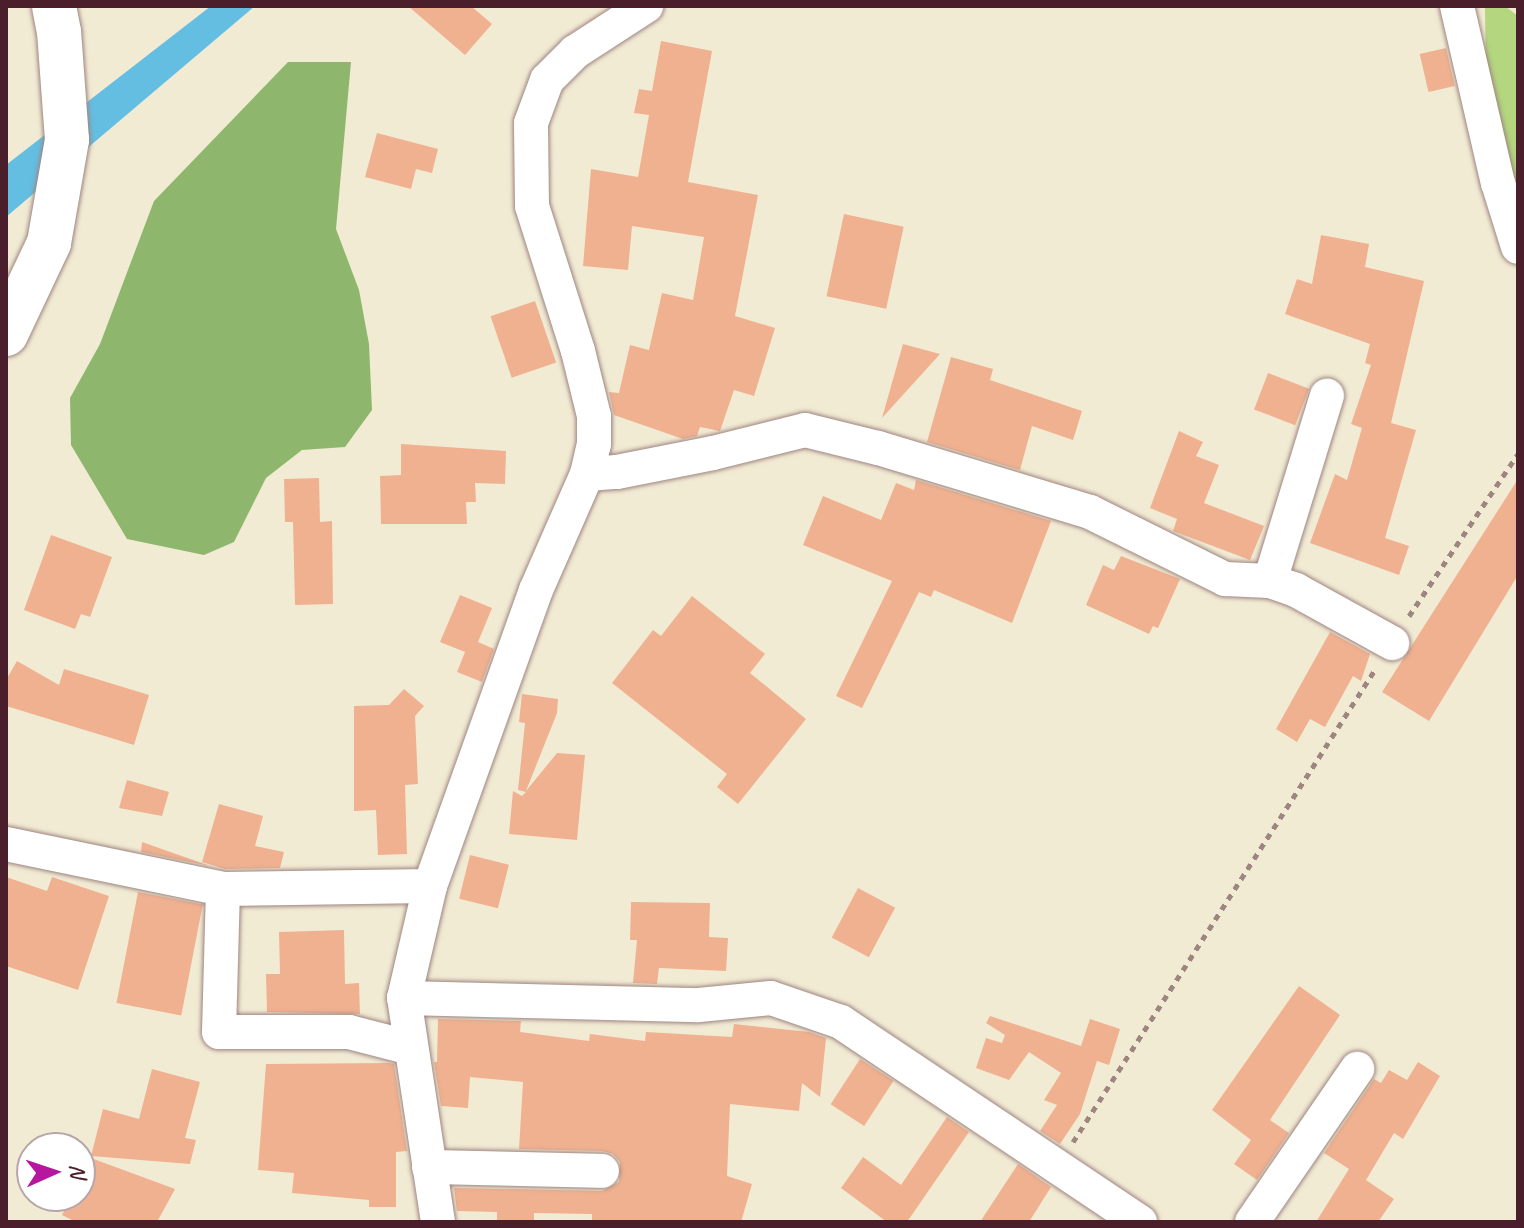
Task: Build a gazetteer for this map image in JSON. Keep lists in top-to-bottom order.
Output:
{
  "north": "right"
}
